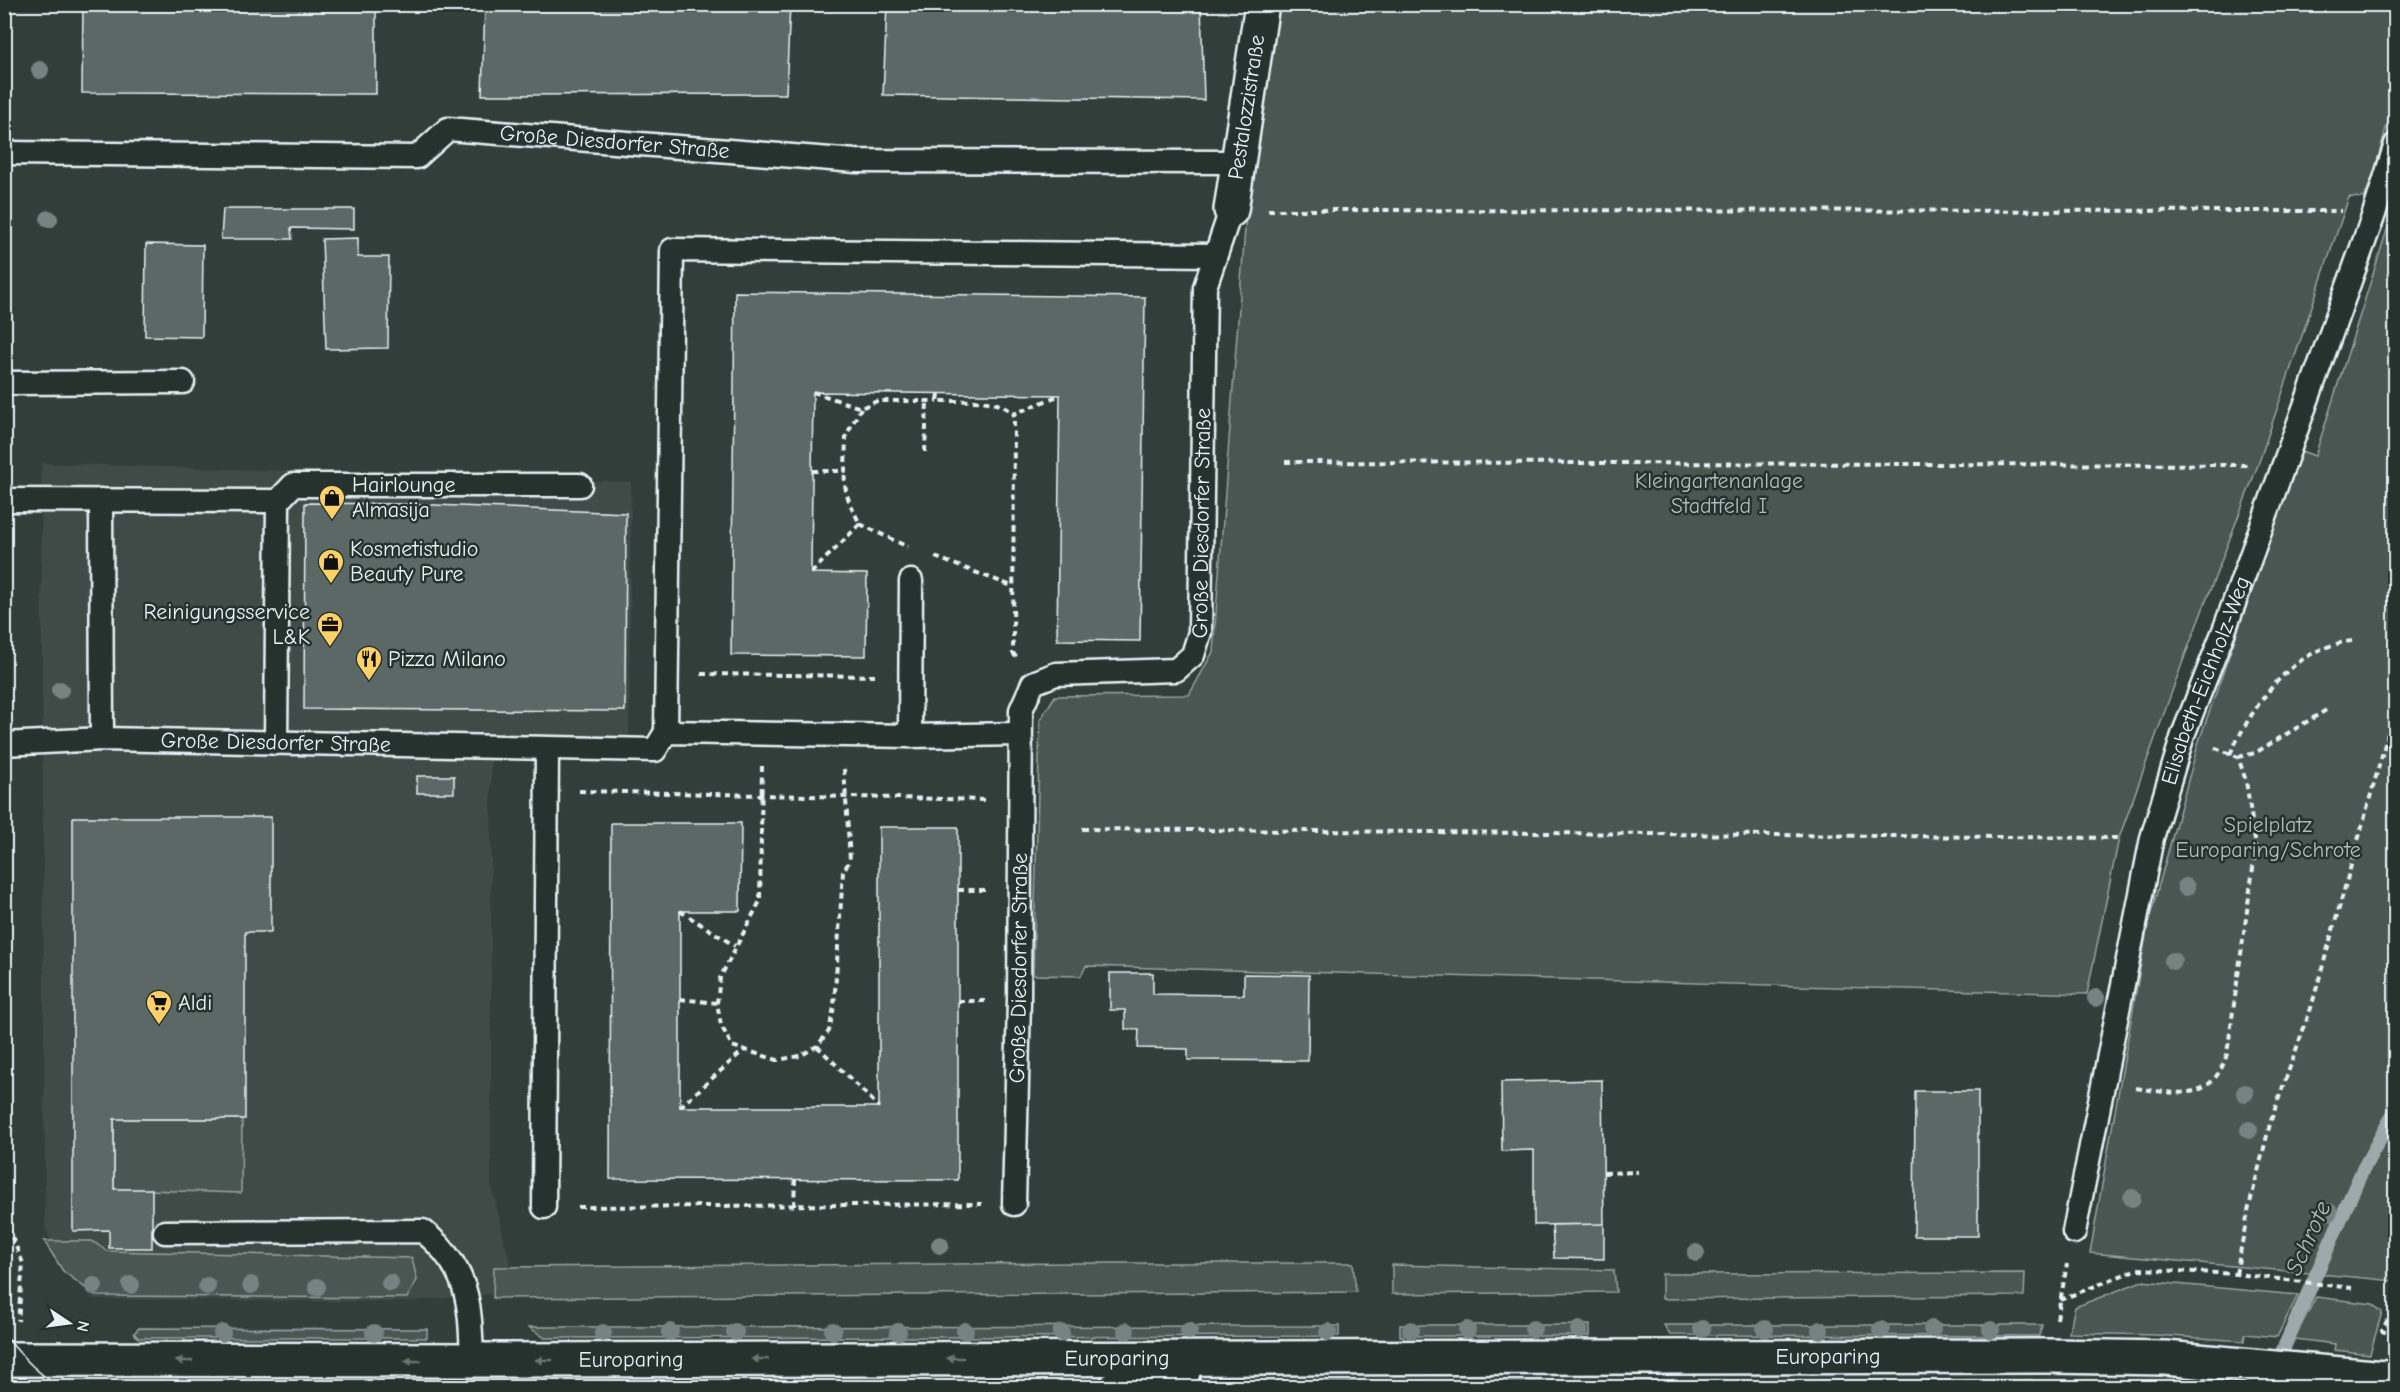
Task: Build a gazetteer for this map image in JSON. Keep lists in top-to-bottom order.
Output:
{
  "streets": {
    "main road": ["Pestalozzistraße", "Europaring"],
    "lane": ["Große Diesdorfer Straße", "Elisabeth-Eichholz-Weg"]
  },
  "crossings": [
    ["Pestalozzistraße", "Große Diesdorfer Straße"]
  ],
  "one_way": ["Europaring"],
  "water": ["Schrote"],
  "parks": ["Kleingartenanlage Stadtfeld I", "Spielplatz Europaring/Schrote"],
  "places": {
    "shop": ["Hairlounge Almasija", "Kosmetistudio Beauty Pure"],
    "office": ["Reinigungsservice L&K"],
    "restaurant": ["Pizza Milano"],
    "supermarket": ["Aldi"]
  },
  "north": "right"
}
